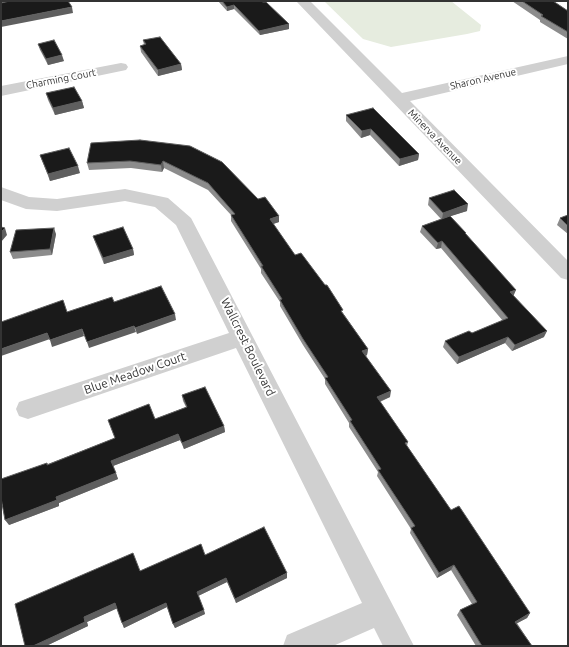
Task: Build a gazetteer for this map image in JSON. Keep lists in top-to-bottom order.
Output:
{
  "streets": {
    "street": [
      "Charming Court",
      "Sharon Avenue",
      "Minerva Avenue",
      "Wallcrest Boulevard",
      "Blue Meadow Court"
    ]
  },
  "crossings": [
    ["Sharon Avenue", "Minerva Avenue"],
    ["Wallcrest Boulevard", "Blue Meadow Court"]
  ]
}
